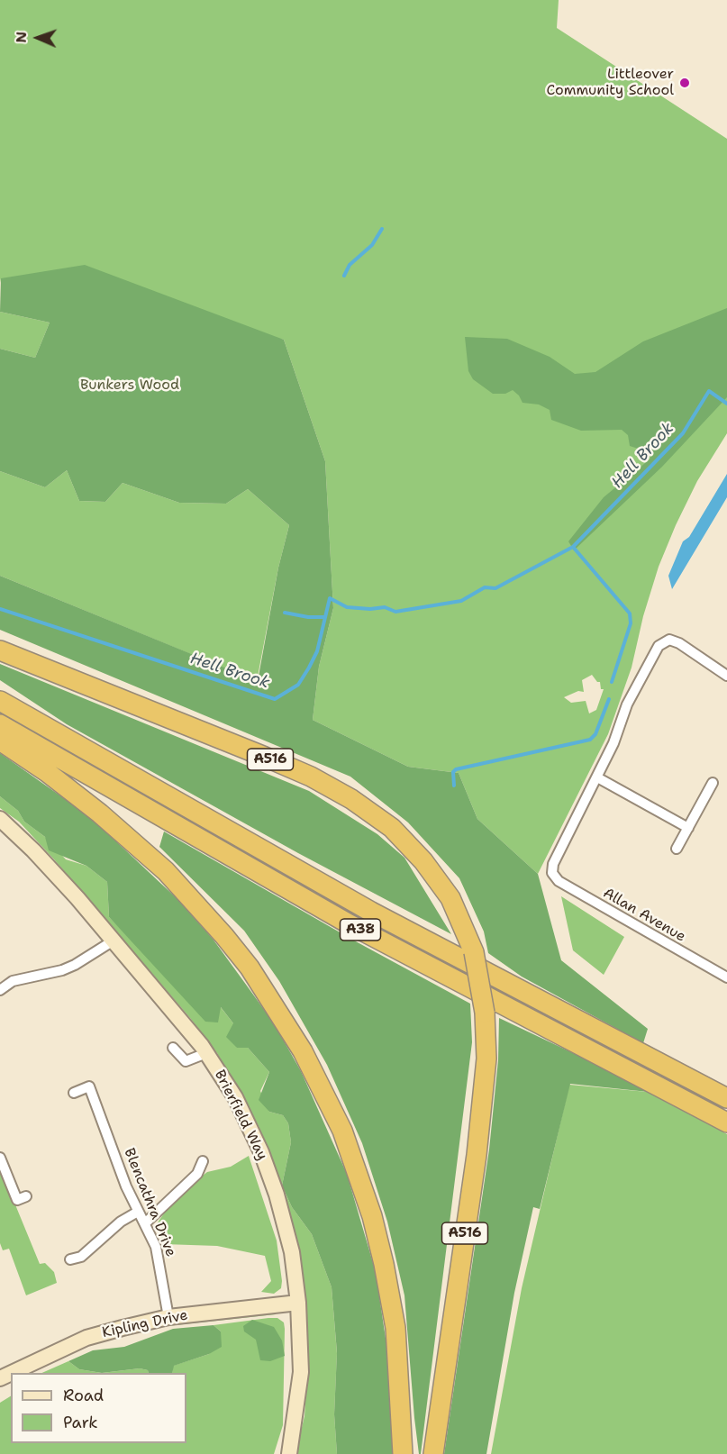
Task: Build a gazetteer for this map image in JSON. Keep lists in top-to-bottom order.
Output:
{
  "streets": {
    "highway": ["A516", "A38"],
    "street": [
      "Allan Avenue",
      "Brierfield Way",
      "Blencathra Drive",
      "Kipling Drive"
    ]
  },
  "crossings": [
    ["Brierfield Way", "Kipling Drive"],
    ["Blencathra Drive", "Kipling Drive"]
  ],
  "water": ["Hell Brook"],
  "parks": ["Bunkers Wood"],
  "places": ["Littleover Community School"],
  "legend": ["Road", "Park"],
  "north": "left"
}
